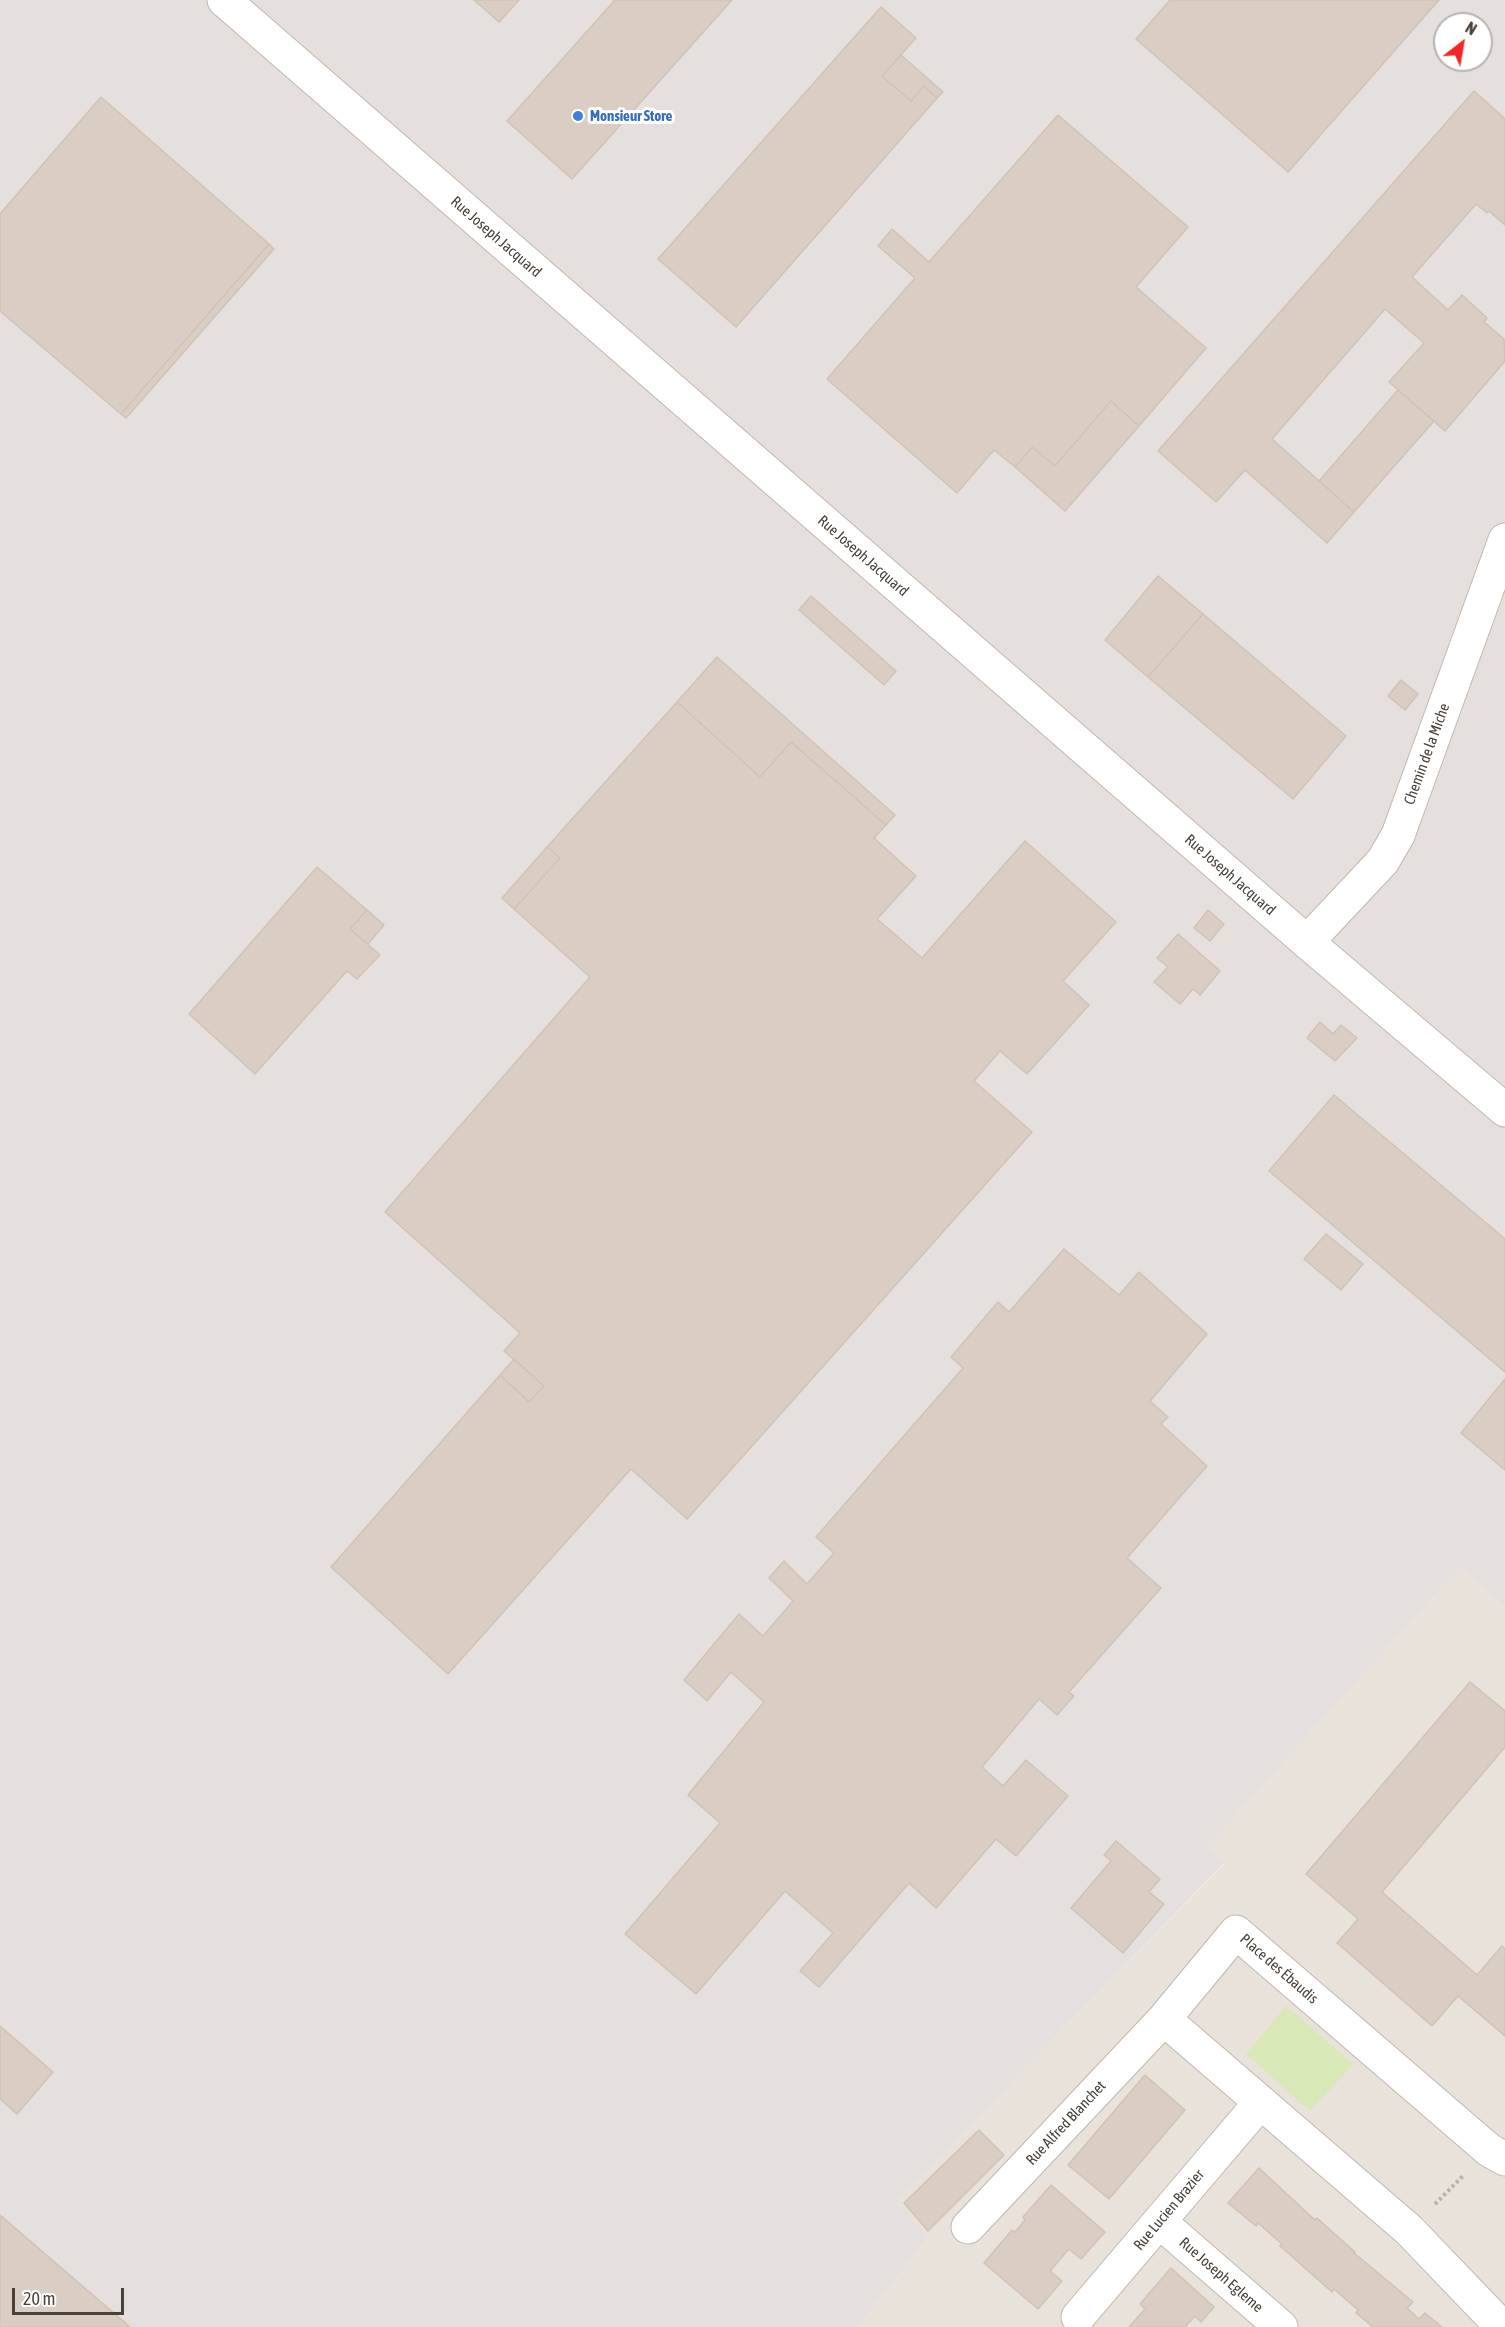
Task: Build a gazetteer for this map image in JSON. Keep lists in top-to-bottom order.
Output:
{
  "streets": {
    "street": [
      "Rue Joseph Jacquard",
      "Chemin de la Miche",
      "Place des Ébaudis",
      "Rue Alfred Blanchet",
      "Rue Lucien Brazier",
      "Rue Joseph Egleme"
    ]
  },
  "crossings": [
    ["Rue Joseph Jacquard", "Chemin de la Miche"],
    ["Place des Ébaudis", "Rue Alfred Blanchet"],
    ["Rue Lucien Brazier", "Rue Joseph Egleme"]
  ],
  "places": ["Monsieur Store"],
  "scale_bar": "20 m",
  "north": "top right"
}
